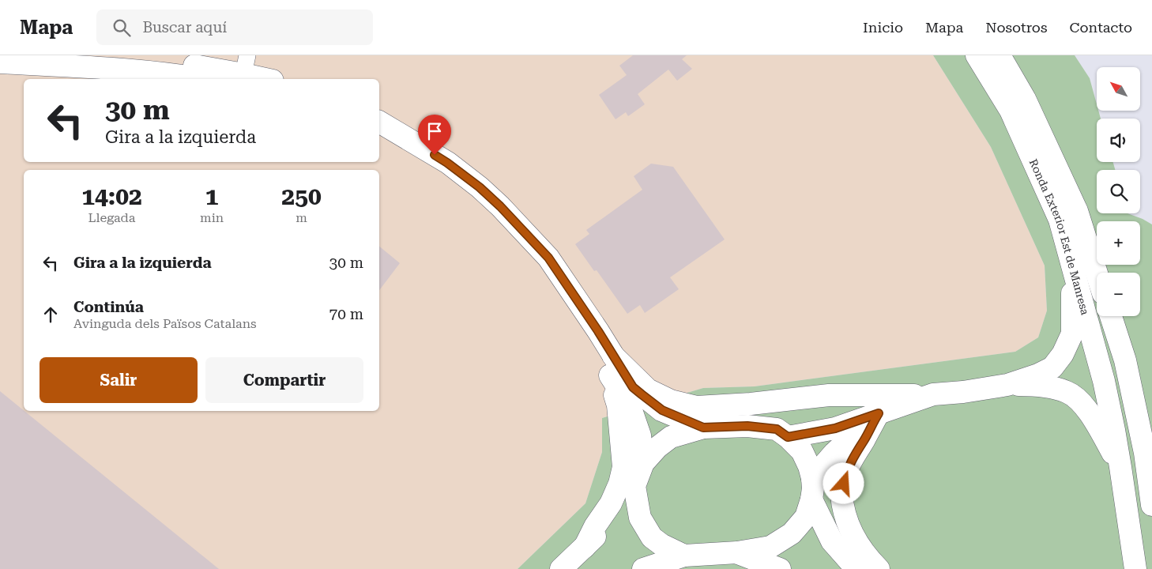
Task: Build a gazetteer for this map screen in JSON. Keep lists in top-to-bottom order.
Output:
{
  "streets": {
    "main road": ["Ronda Exterior Est de Manresa"]
  },
  "north": "top left",
  "page": {
    "header": "Mapa",
    "search": "Buscar aquí",
    "nav": [
      "Inicio",
      "Mapa",
      "Nosotros",
      "Contacto"
    ],
    "map_buttons": ["+", "−"],
    "turn": ["30 m", "Gira a la izquierda"],
    "eta": [
      "14:02",
      "Llegada",
      "1",
      "min",
      "250",
      "m"
    ],
    "list": [
      {
        "name": "Gira a la izquierda",
        "value": "30 m"
      },
      {
        "name": "Continúa",
        "note": "Avinguda dels Països Catalans",
        "value": "70 m"
      }
    ],
    "buttons": ["Salir", "Compartir"]
  }
}
